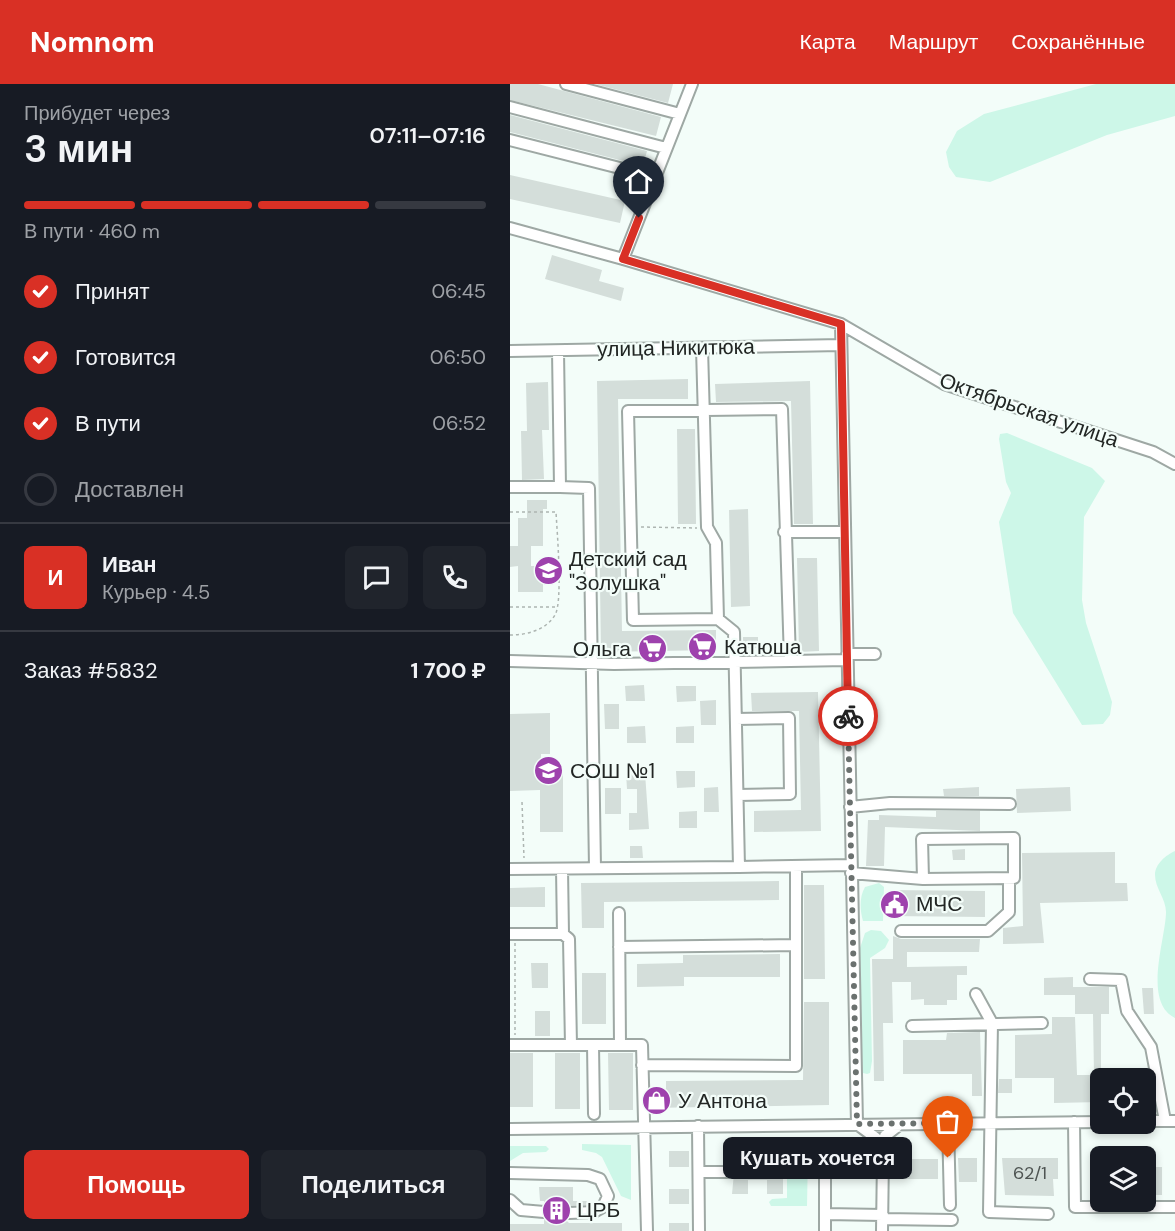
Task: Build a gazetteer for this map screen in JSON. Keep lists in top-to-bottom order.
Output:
{
  "streets": {
    "street": ["улица Никитюка", "Октябрьская улица"]
  },
  "places": {
    "school or university": ["Детский сад \"Золушка\"", "СОШ №1"],
    "supermarket": ["Катюша", "Ольга"],
    "public building": ["МЧС"],
    "shop": ["У Антона"],
    "other": ["Кушать хочется"],
    "building": ["ЦРБ"]
  },
  "house_numbers": ["62/1"],
  "page": {
    "header": "Nomnom",
    "nav": ["Карта", "Маршрут", "Сохранённые"],
    "heading": ["3 мин", "Прибудет через", "07:11–07:16"],
    "panel": [
      "Иван",
      "Курьер · 4.5",
      "Заказ #5832",
      "1 700 ₽"
    ],
    "bar": "В пути · 460 m",
    "list": [
      ["Принят", "06:45"],
      ["Готовится", "06:50"],
      ["В пути", "06:52"],
      "Доставлен"
    ],
    "round": "И",
    "bubble": "Кушать хочется",
    "buttons": ["Помощь", "Поделиться"]
  }
}
